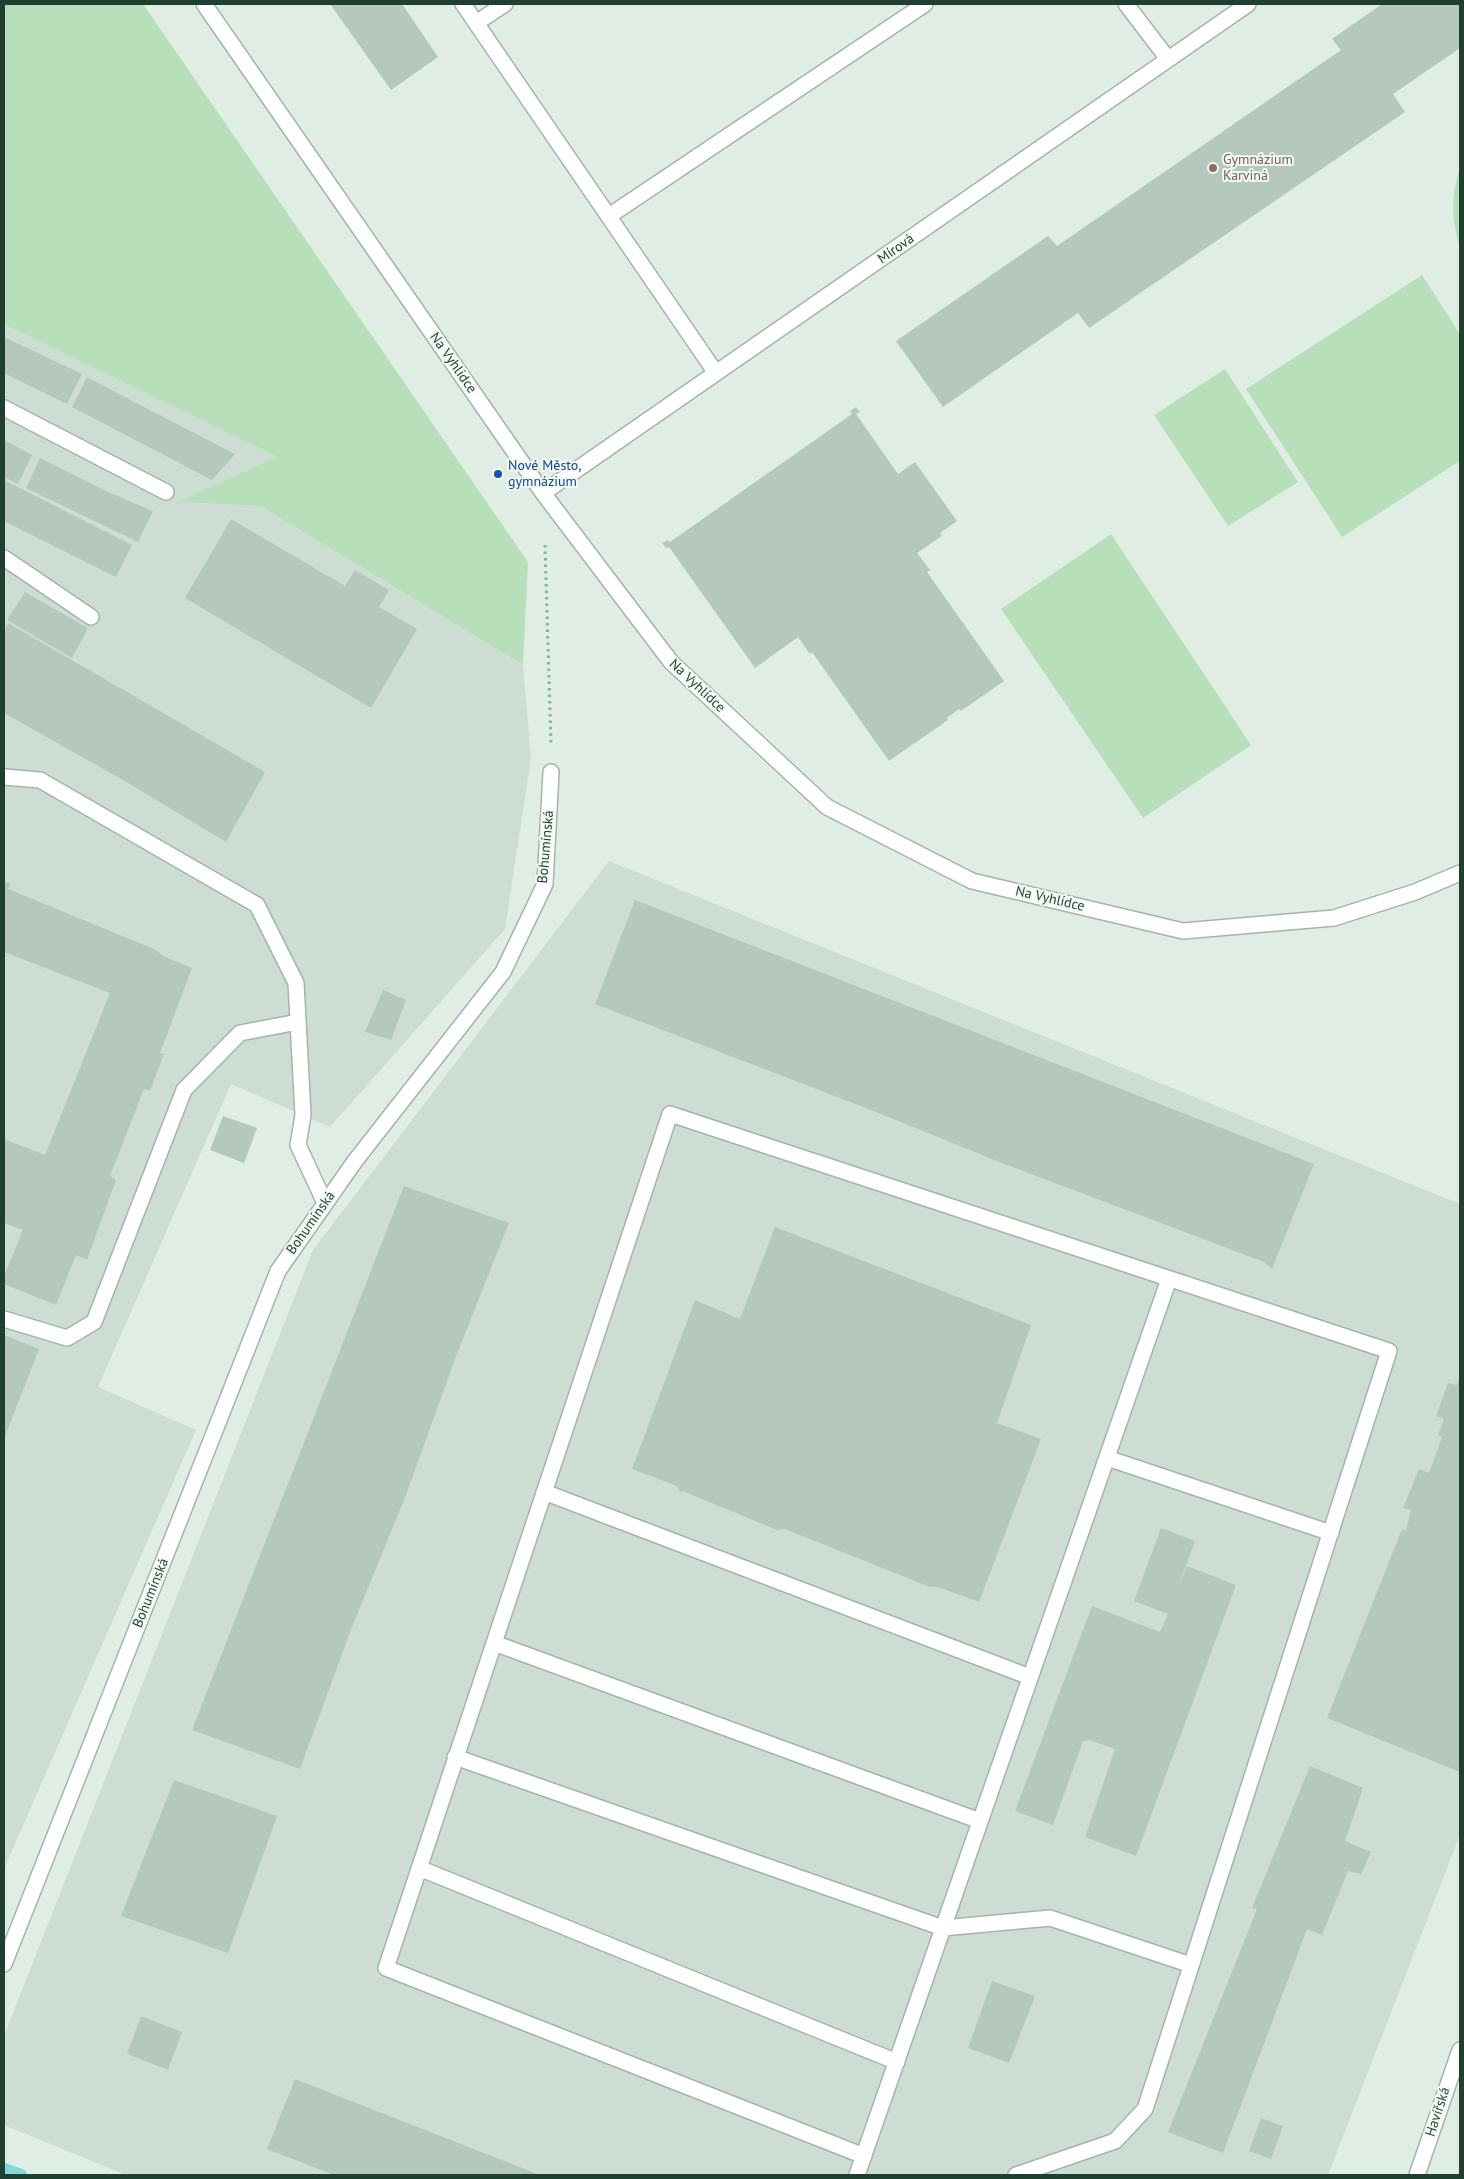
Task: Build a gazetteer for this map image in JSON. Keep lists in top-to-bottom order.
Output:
{
  "streets": {
    "street": [
      "Mírová",
      "Na Vyhlídce",
      "Bohumínská",
      "Havířská"
    ]
  },
  "crossings": [
    ["Mírová", "Na Vyhlídce"]
  ],
  "places": ["Gymnázium Karviná", "Nové Město, gymnázium"]
}
